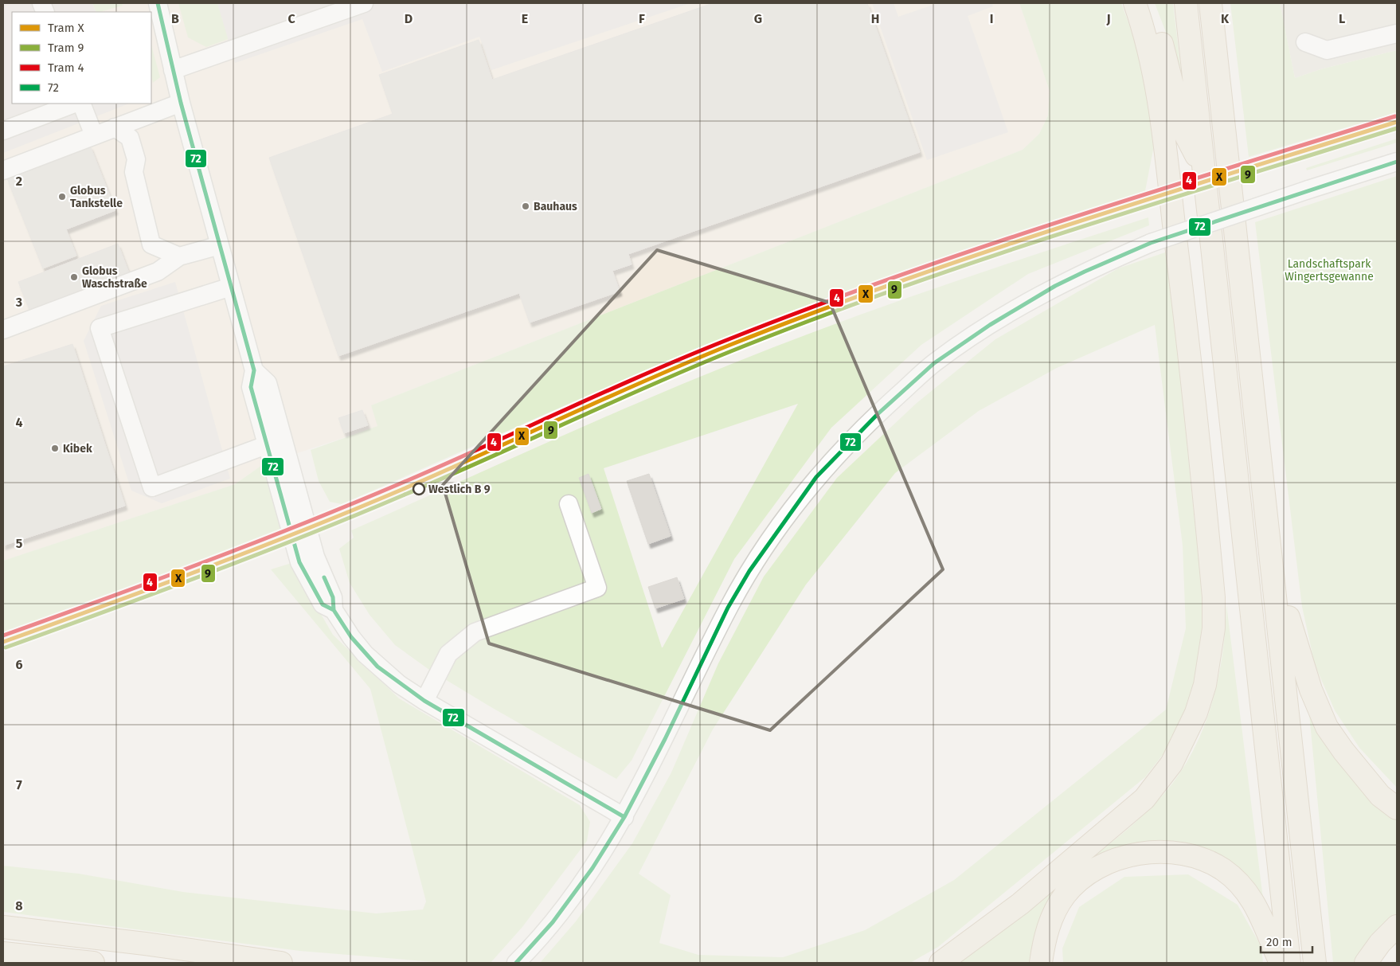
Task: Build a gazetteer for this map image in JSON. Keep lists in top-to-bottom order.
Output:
{
  "parks": ["Landschaftspark Wingertsgewanne"],
  "places": [
    "Globus Tankstelle",
    "Bauhaus",
    "Globus Waschstraße",
    "Kibek",
    "Westlich B 9"
  ],
  "lines": [
    "transit line 72",
    "tram line 4",
    "tram line X",
    "tram line 9"
  ],
  "legend": [
    "Tram X",
    "Tram 9",
    "Tram 4",
    "72"
  ],
  "scale_bar": "20 m",
  "grid": {
    "columns": [
      "B",
      "C",
      "D",
      "E",
      "F",
      "G",
      "H",
      "I",
      "J",
      "K",
      "L"
    ],
    "rows": [
      "2",
      "3",
      "4",
      "5",
      "6",
      "7",
      "8"
    ]
  }
}
